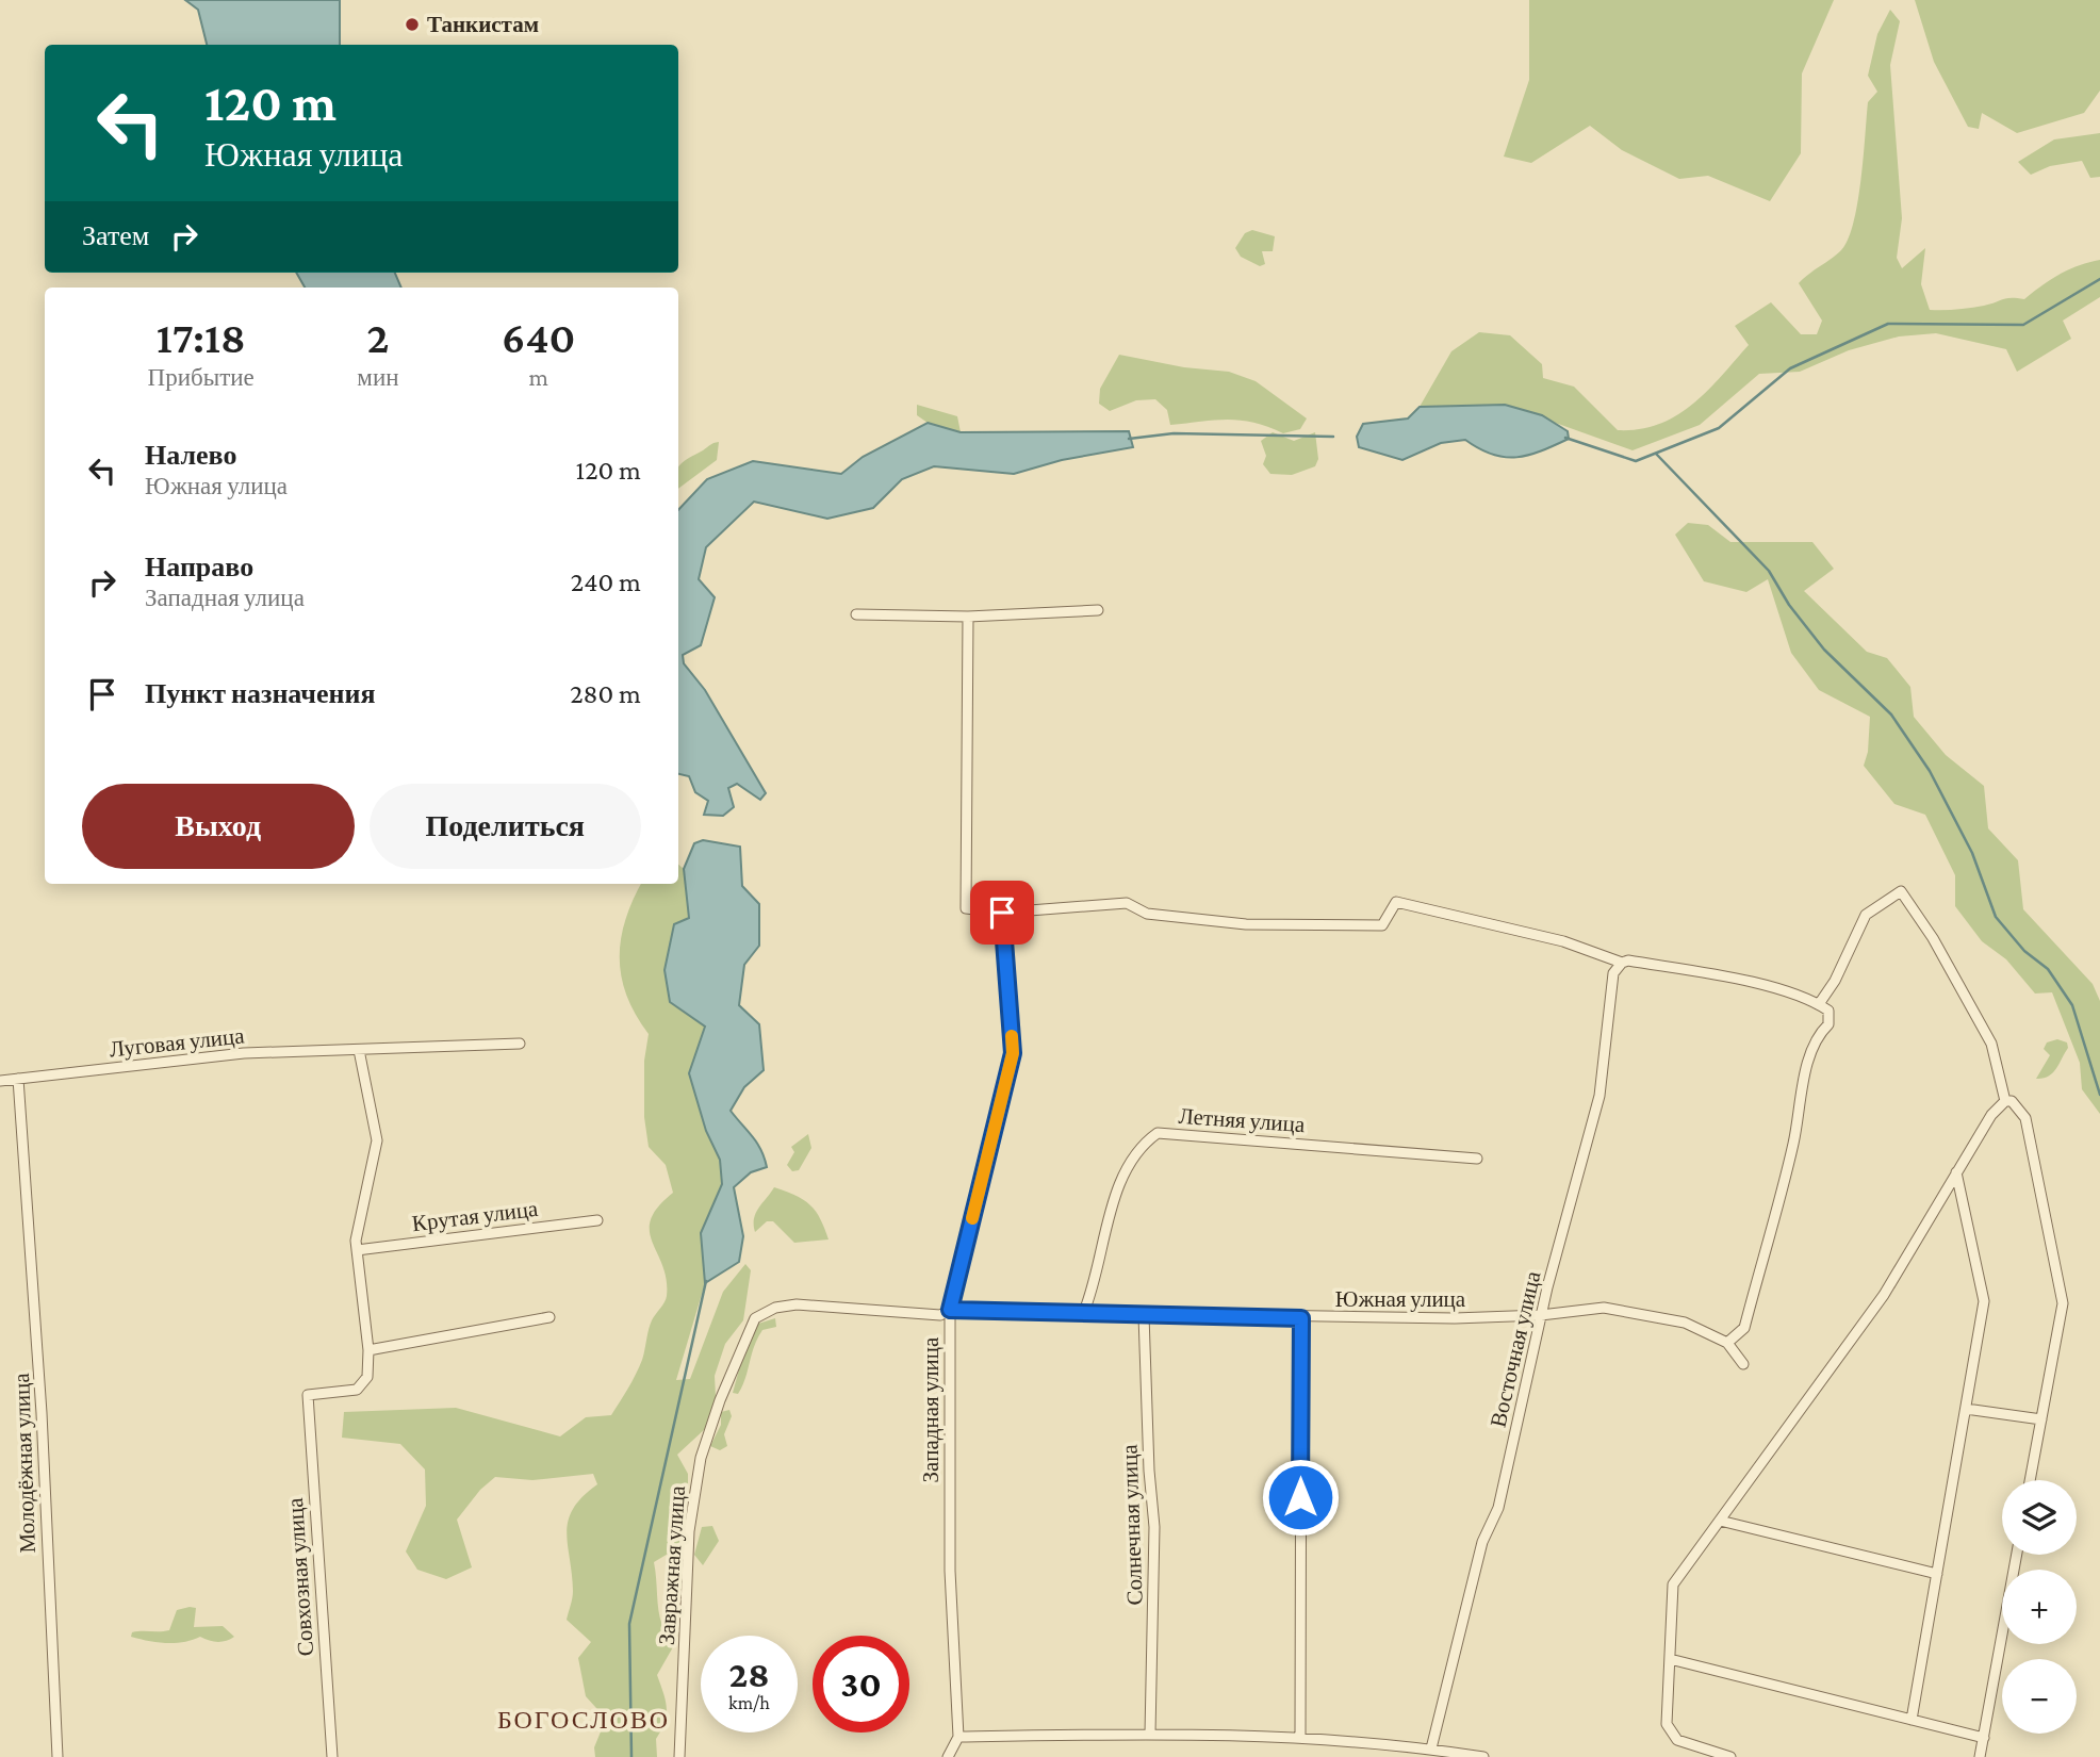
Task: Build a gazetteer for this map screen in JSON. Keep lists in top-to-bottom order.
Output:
{
  "streets": {
    "street": [
      "Луговая улица",
      "Летняя улица",
      "Крутая улица",
      "Южная улица",
      "Восточная улица",
      "Западная улица",
      "Молодёжная улица",
      "Солнечная улица",
      "Завражная улица",
      "Совхозная улица"
    ]
  },
  "crossings": [
    ["Луговая улица", "Молодёжная улица"],
    ["Летняя улица", "Южная улица"],
    ["Южная улица", "Восточная улица"],
    ["Южная улица", "Западная улица"],
    ["Южная улица", "Солнечная улица"],
    ["Южная улица", "Завражная улица"],
    ["Западная улица", "Завражная улица"]
  ],
  "districts": ["БОГОСЛОВО"],
  "places": ["Танкистам"],
  "page": {
    "turn": ["120 m", "Южная улица"],
    "then": "Затем",
    "eta": [
      "17:18",
      "Прибытие",
      "2",
      "мин",
      "640",
      "m"
    ],
    "list": [
      {
        "name": "Налево",
        "note": "Южная улица",
        "value": "120 m"
      },
      {
        "name": "Направо",
        "note": "Западная улица",
        "value": "240 m"
      },
      {
        "name": "Пункт назначения",
        "value": "280 m"
      }
    ],
    "buttons": ["Выход", "Поделиться"],
    "map_buttons": ["+", "−"],
    "speed": "28 km/h",
    "limit": "30"
  }
}
